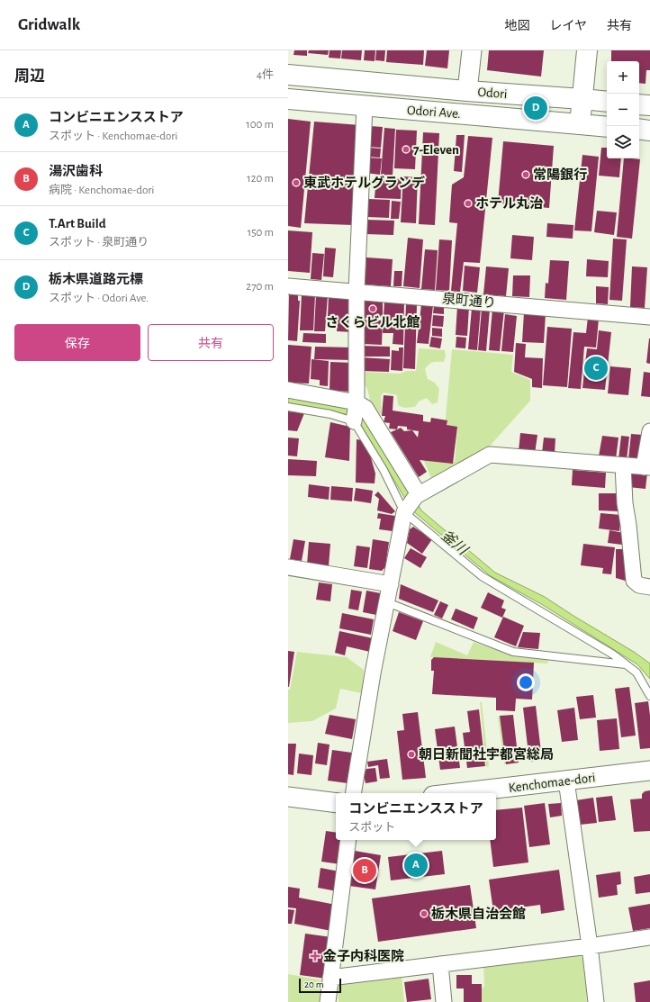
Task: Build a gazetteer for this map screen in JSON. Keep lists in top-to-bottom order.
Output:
{
  "streets": {
    "main road": ["Odori", "Odori Ave."],
    "street": ["泉町通り", "Kenchomae-dori"]
  },
  "crossings": [
    ["Odori", "Odori Ave."]
  ],
  "water": ["釜川"],
  "places": {
    "other": [
      "7-Eleven",
      "常陽銀行",
      "東武ホテルグランデ",
      "ホテル丸治",
      "さくらビル北館",
      "朝日新聞社宇都宮総局",
      "栃木県自治会館"
    ],
    "health": ["金子内科医院"]
  },
  "scale_bar": "20 m",
  "page": {
    "header": "Gridwalk",
    "nav": ["地図", "レイヤ", "共有"],
    "heading": ["周辺", "4件"],
    "map_buttons": ["+", "−"],
    "pins": [
      "D",
      "C",
      "A",
      "B"
    ],
    "list": [
      {
        "mark": "A",
        "name": "コンビニエンスストア",
        "note": "スポット · Kenchomae-dori",
        "value": "100 m"
      },
      {
        "mark": "B",
        "name": "湯沢歯科",
        "note": "病院 · Kenchomae-dori",
        "value": "120 m"
      },
      {
        "mark": "C",
        "name": "T.Art Build",
        "note": "スポット · 泉町通り",
        "value": "150 m"
      },
      {
        "mark": "D",
        "name": "栃木県道路元標",
        "note": "スポット · Odori Ave.",
        "value": "270 m"
      }
    ],
    "buttons": ["保存", "共有"],
    "popup": ["コンビニエンスストア", "スポット"],
    "scale": "20 m"
  }
}
